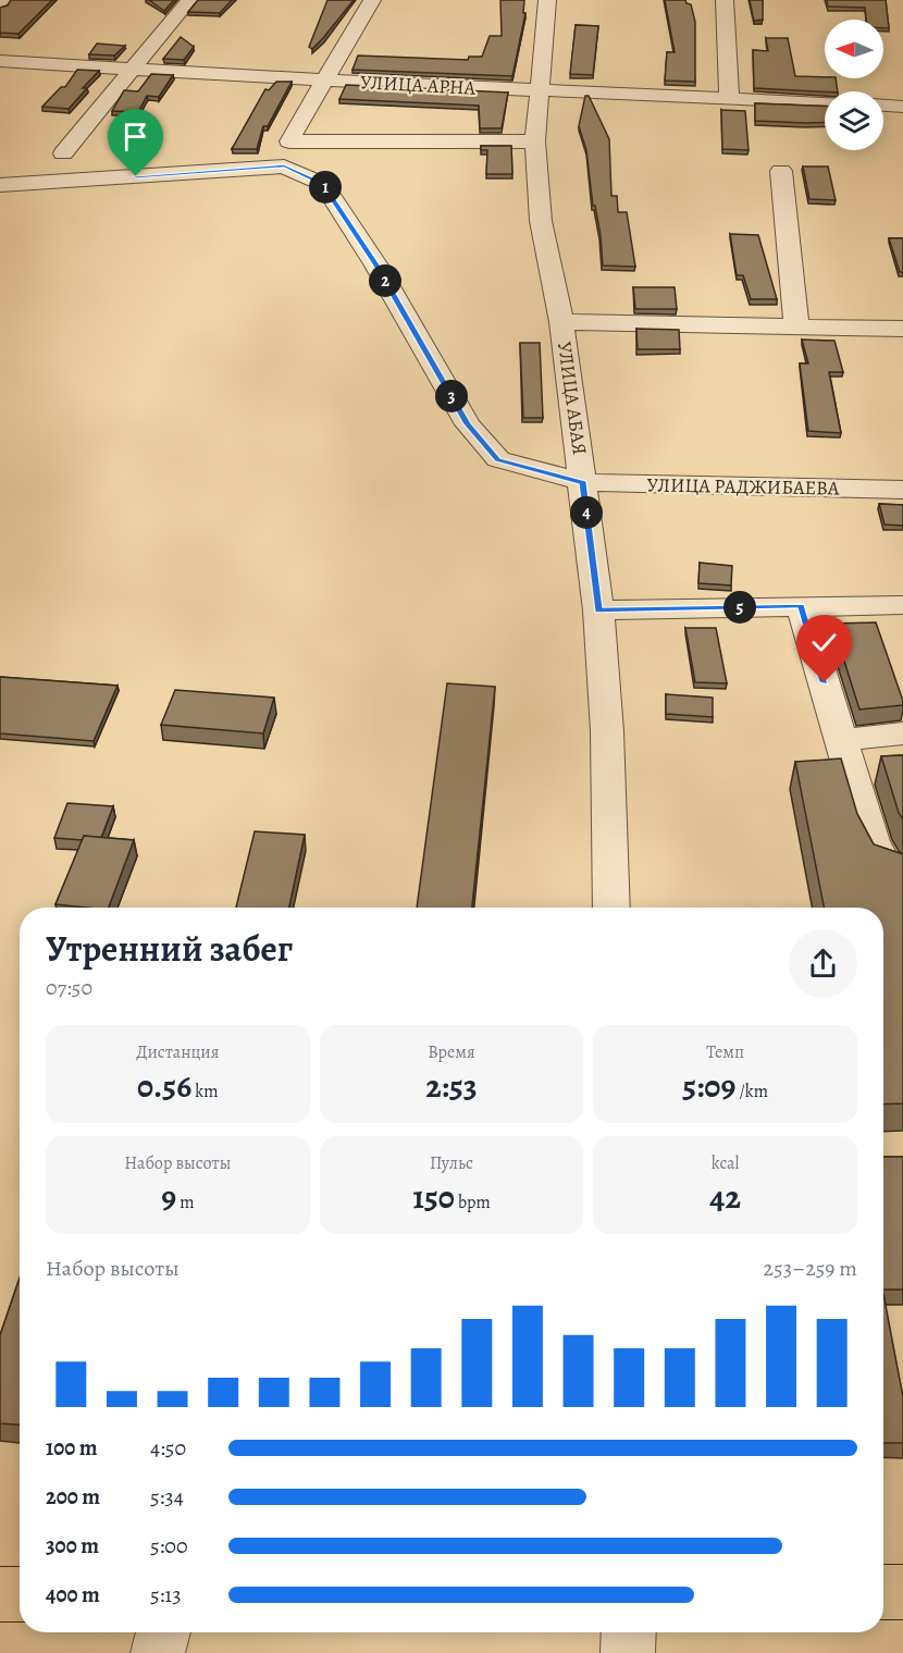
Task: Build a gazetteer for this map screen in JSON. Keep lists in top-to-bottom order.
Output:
{
  "streets": {
    "street": ["УЛИЦА АРНА", "УЛИЦА АБАЯ", "УЛИЦА РАДЖИБАЕВА"]
  },
  "crossings": [
    ["УЛИЦА АРНА", "УЛИЦА АБАЯ"],
    ["УЛИЦА АБАЯ", "УЛИЦА РАДЖИБАЕВА"]
  ],
  "north": "left",
  "page": {
    "pins": [
      "1",
      "2",
      "3",
      "4",
      "5"
    ],
    "heading": ["Утренний забег", "07:50"],
    "stats": [
      ["Дистанция", "0.56 km"],
      ["Время", "2:53"],
      ["Темп", "5:09 /km"],
      ["Набор высоты", "9 m"],
      ["Пульс", "150 bpm"],
      ["kcal", "42"]
    ],
    "chart": ["Набор высоты", "253–259 m"],
    "list": [
      {
        "name": "100 m",
        "note": "4:50"
      },
      {
        "name": "200 m",
        "note": "5:34"
      },
      {
        "name": "300 m",
        "note": "5:00"
      },
      {
        "name": "400 m",
        "note": "5:13"
      }
    ]
  }
}
